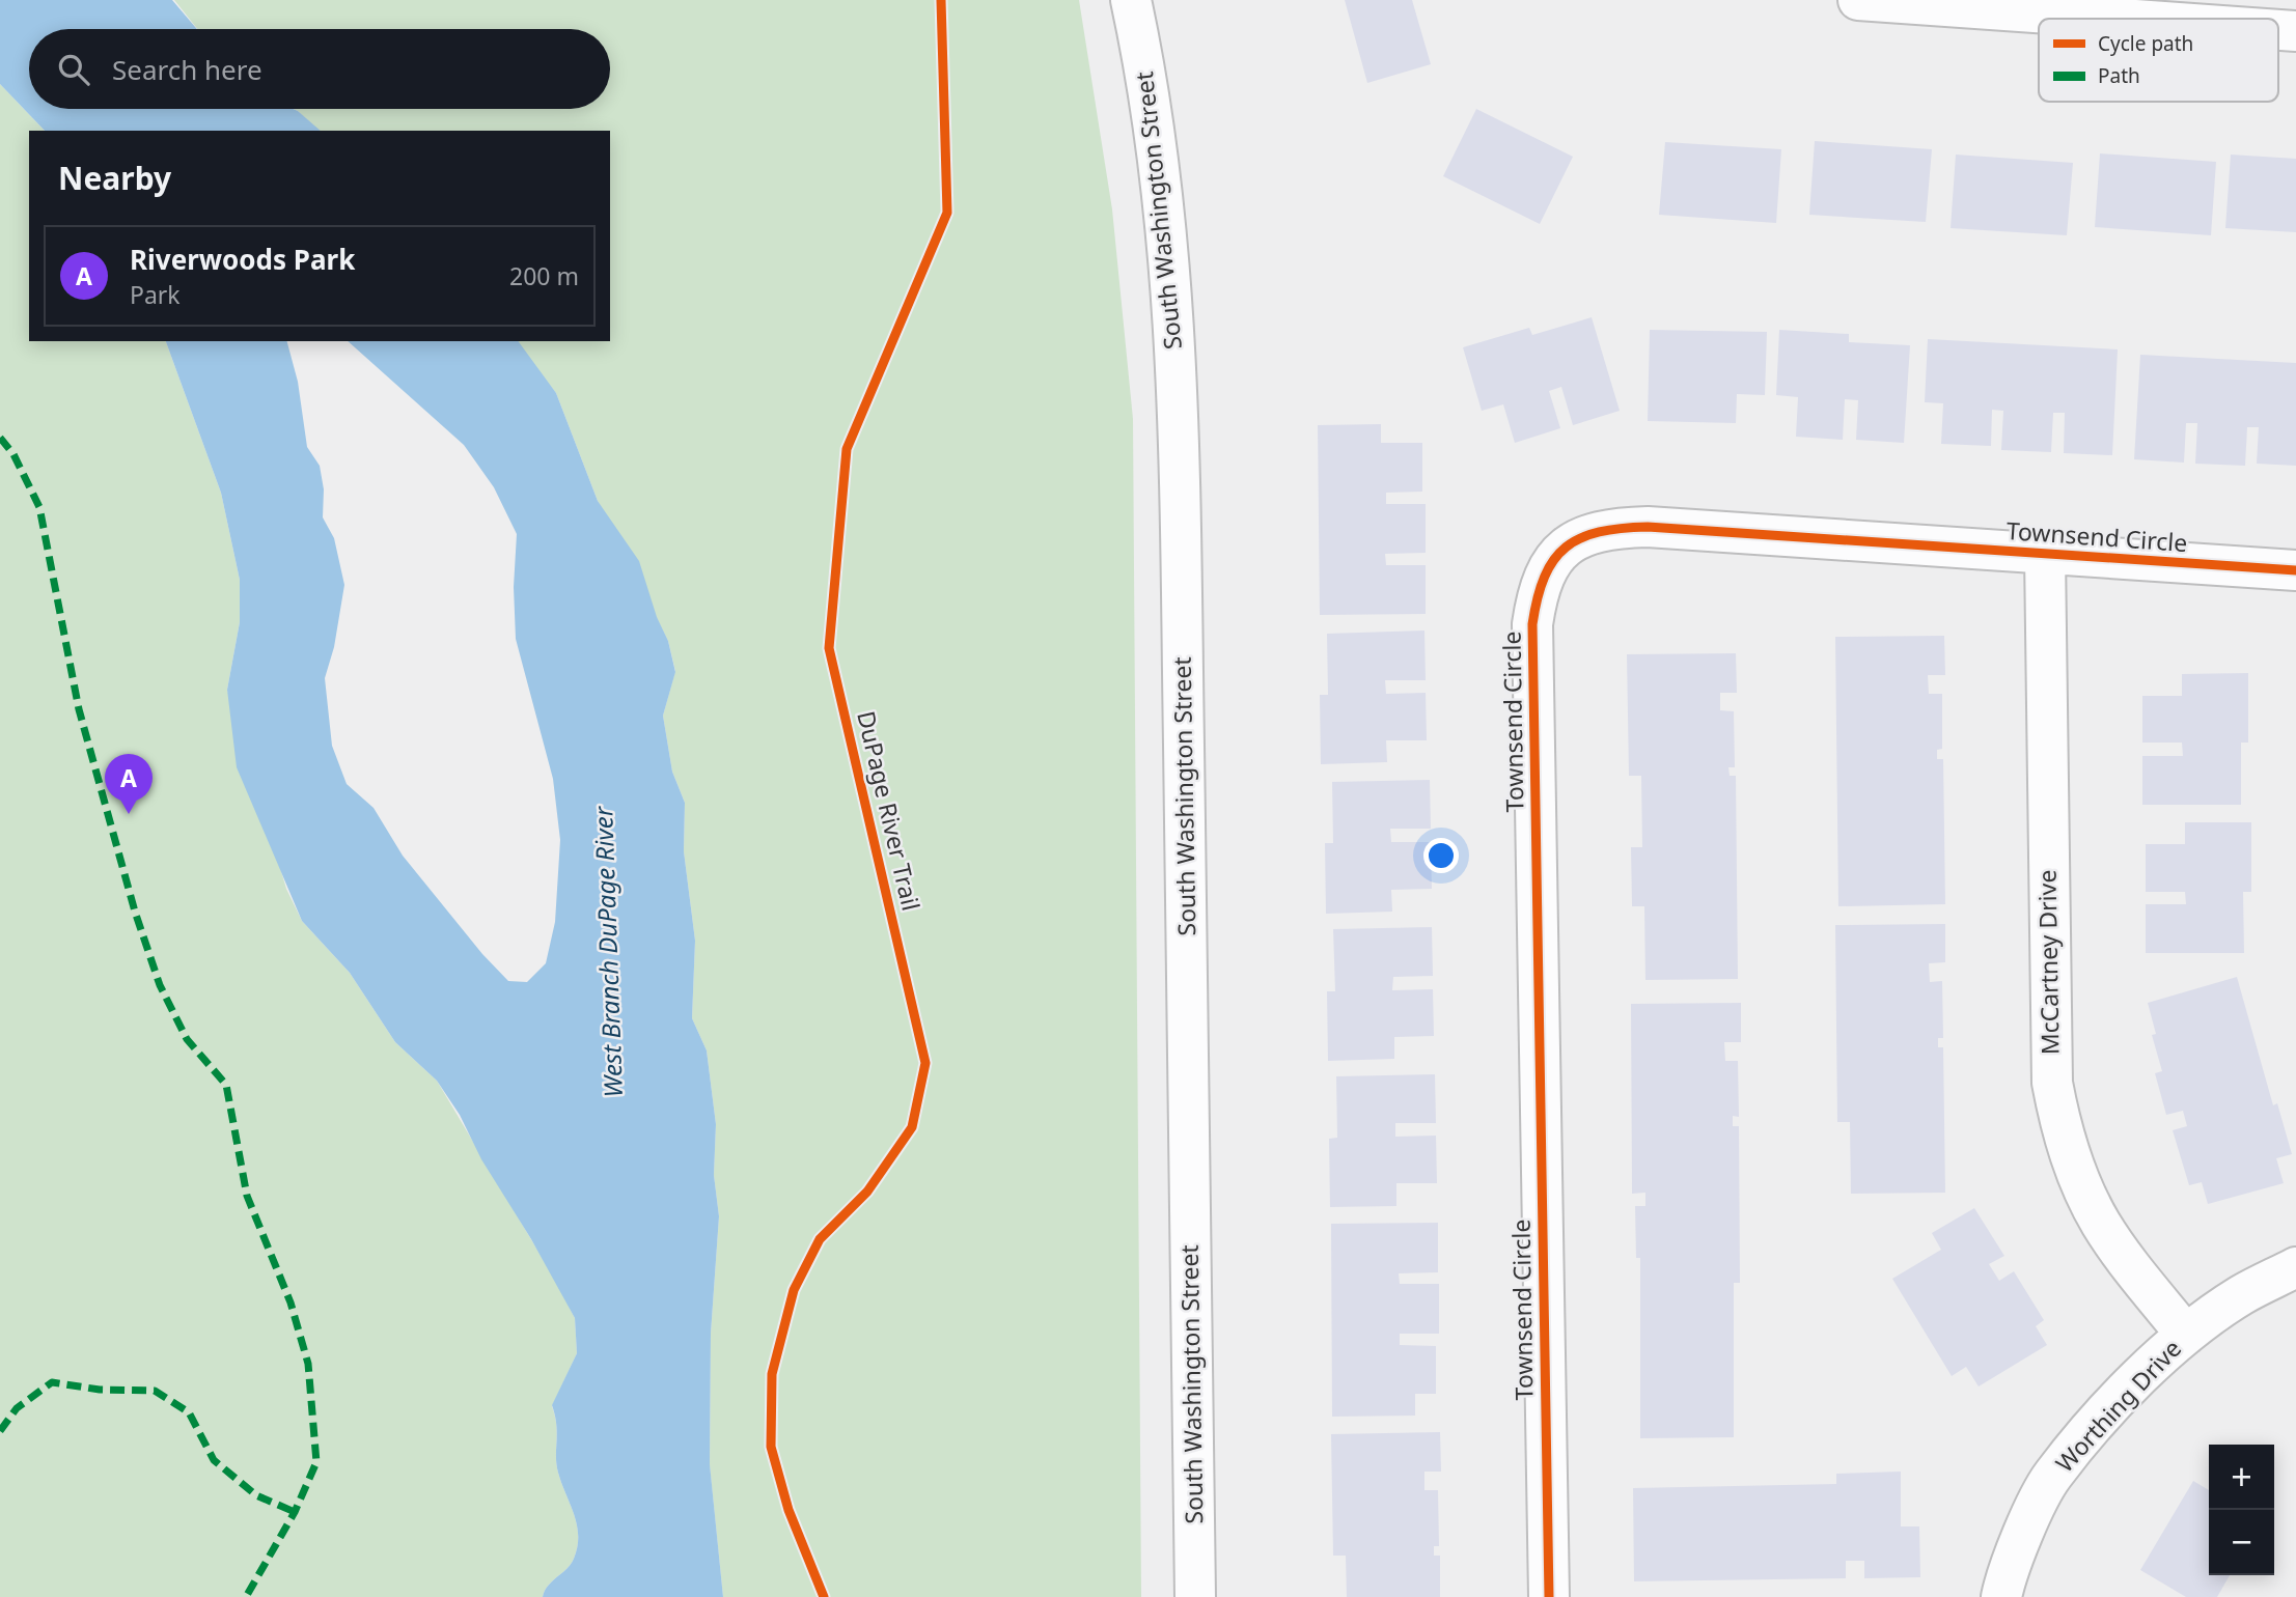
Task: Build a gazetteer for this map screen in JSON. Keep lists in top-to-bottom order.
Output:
{
  "streets": {
    "street": [
      "South Washington Street",
      "Townsend Circle",
      "McCartney Drive",
      "Worthing Drive"
    ],
    "cycle path": ["DuPage River Trail"]
  },
  "crossings": [
    ["Townsend Circle", "McCartney Drive"],
    ["McCartney Drive", "Worthing Drive"]
  ],
  "water": ["West Branch DuPage River"],
  "legend": ["Cycle path", "Path"],
  "page": {
    "search": "Search here",
    "heading": "Nearby",
    "list": [
      {
        "mark": "A",
        "name": "Riverwoods Park",
        "note": "Park",
        "value": "200 m"
      }
    ],
    "pins": "A",
    "map_buttons": ["+", "−"]
  }
}
